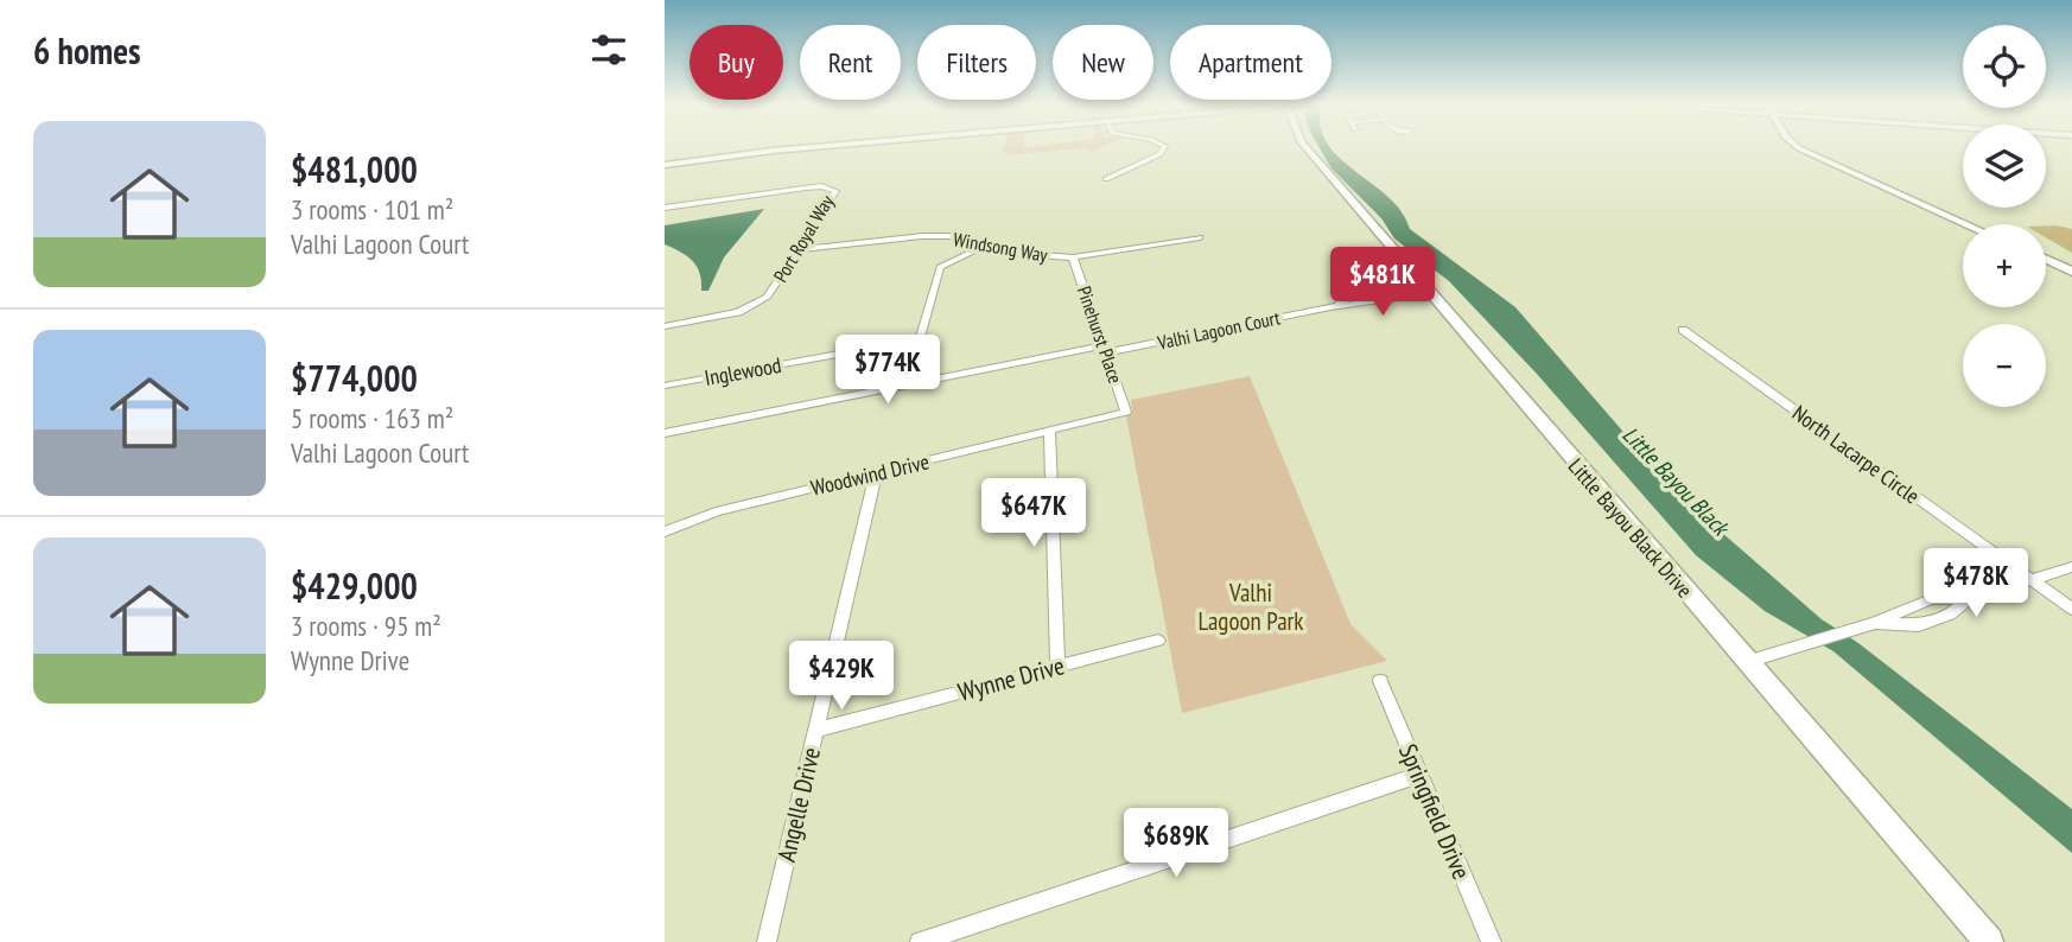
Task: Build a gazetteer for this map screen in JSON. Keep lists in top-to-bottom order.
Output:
{
  "streets": {
    "main road": ["Little Bayou Black Drive"],
    "street": [
      "Port Royal Way",
      "Windsong Way",
      "Valhi Lagoon Court",
      "Pinehurst Place",
      "Inglewood",
      "North Lacarpe Circle",
      "Woodwind Drive",
      "Wynne Drive",
      "Angelle Drive",
      "Springfield Drive"
    ]
  },
  "crossings": [
    ["Port Royal Way", "Windsong Way"],
    ["Windsong Way", "Pinehurst Place"],
    ["Windsong Way", "Inglewood"],
    ["Valhi Lagoon Court", "Pinehurst Place"],
    ["Valhi Lagoon Court", "Little Bayou Black Drive"],
    ["Pinehurst Place", "Woodwind Drive"],
    ["Woodwind Drive", "Angelle Drive"],
    ["Wynne Drive", "Angelle Drive"]
  ],
  "water": ["Little Bayou Black"],
  "parks": ["Valhi Lagoon Park"],
  "page": {
    "heading": "6 homes",
    "map_buttons": ["+", "−"],
    "chip": [
      "Buy",
      "Rent",
      "Filters",
      "New",
      "Apartment"
    ],
    "list": [
      {
        "name": "$481,000",
        "note": "3 rooms · 101 m² · Valhi Lagoon Court"
      },
      {
        "name": "$774,000",
        "note": "5 rooms · 163 m² · Valhi Lagoon Court"
      },
      {
        "name": "$429,000",
        "note": "3 rooms · 95 m² · Wynne Drive"
      }
    ],
    "price": [
      "$481K",
      "$774K",
      "$647K",
      "$478K",
      "$429K",
      "$689K"
    ]
  }
}
